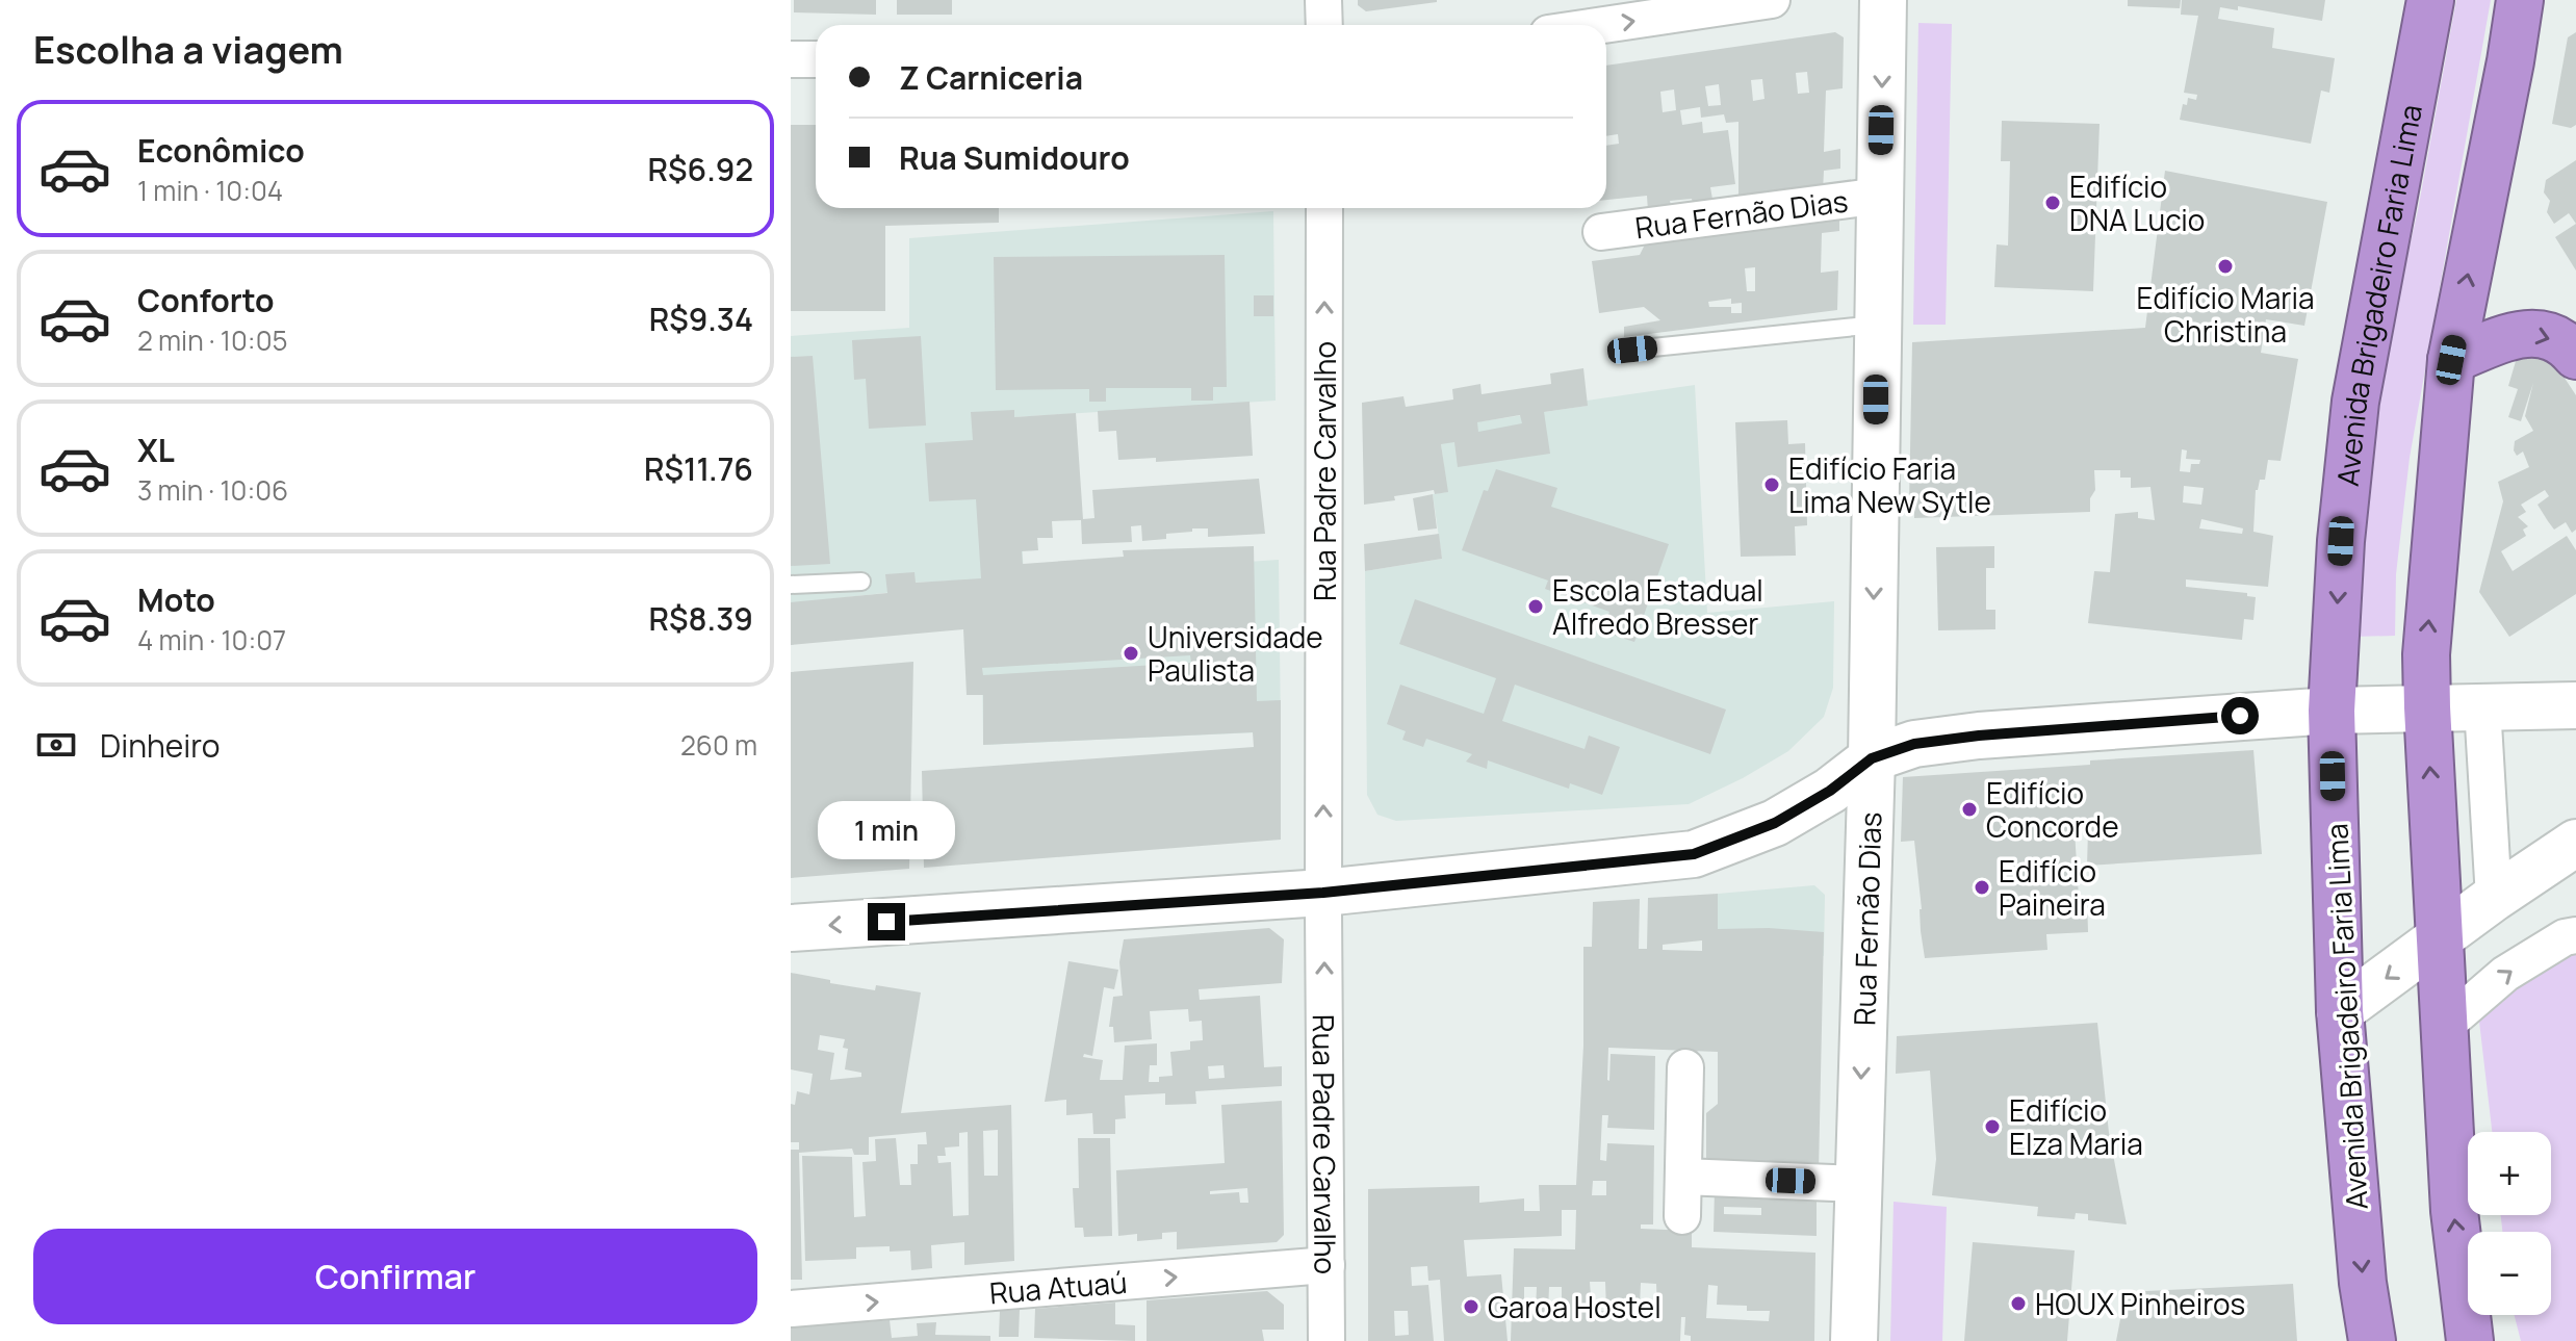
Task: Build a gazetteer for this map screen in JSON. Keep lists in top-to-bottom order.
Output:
{
  "streets": {
    "highway": ["Avenida Brigadeiro Faria Lima"],
    "main road": ["Rua Fernão Dias"],
    "street": ["Rua Padre Carvalho", "Rua Atuaú"]
  },
  "crossings": [
    ["Rua Padre Carvalho", "Rua Atuaú"]
  ],
  "one_way": ["Rua Fernão Dias", "Rua Padre Carvalho", "Rua Atuaú"],
  "places": [
    "Edifício DNA Lucio",
    "Edifício Maria Christina",
    "Edifício Faria Lima New Sytle",
    "Escola Estadual Alfredo Bresser",
    "Universidade Paulista",
    "Edifício Concorde",
    "Edifício Paineira",
    "Edifício Elza Maria",
    "HOUX Pinheiros",
    "Garoa Hostel"
  ],
  "page": {
    "heading": "Escolha a viagem",
    "banner": ["Z Carniceria", "Rua Sumidouro"],
    "list": [
      {
        "name": "Econômico",
        "note": "1 min · 10:04",
        "value": "R$6.92"
      },
      {
        "name": "Conforto",
        "note": "2 min · 10:05",
        "value": "R$9.34"
      },
      {
        "name": "XL",
        "note": "3 min · 10:06",
        "value": "R$11.76"
      },
      {
        "name": "Moto",
        "note": "4 min · 10:07",
        "value": "R$8.39"
      }
    ],
    "pay": ["Dinheiro", "260 m"],
    "bubble": "1 min",
    "map_buttons": ["+", "−"],
    "buttons": "Confirmar"
  }
}
